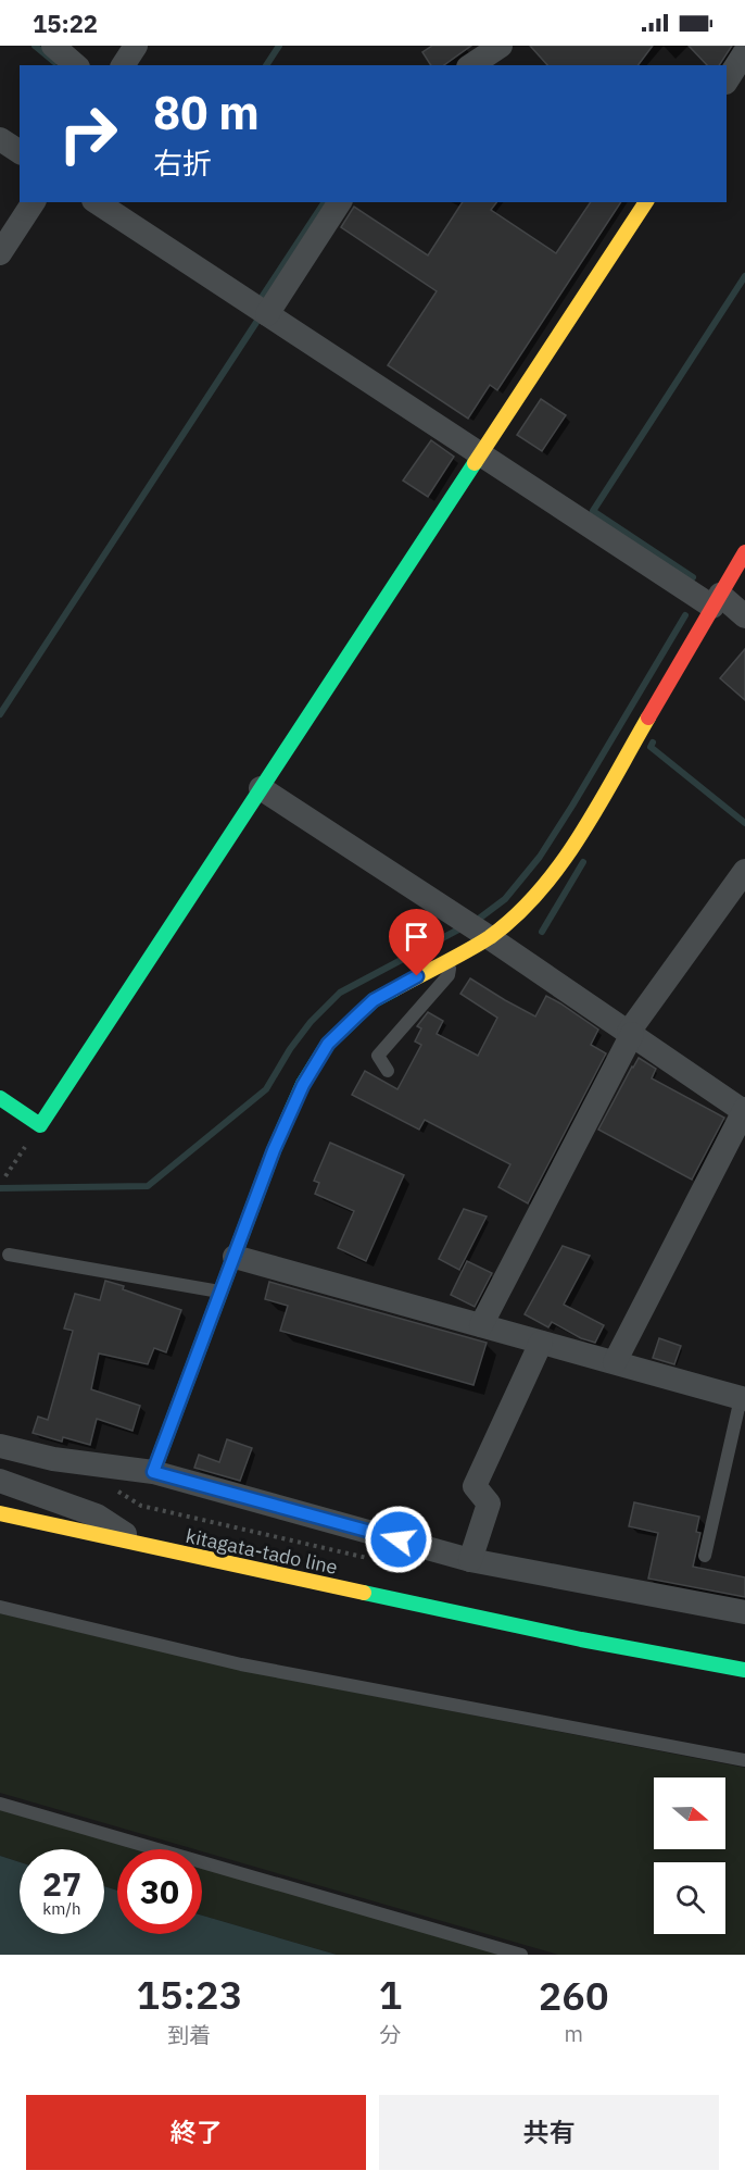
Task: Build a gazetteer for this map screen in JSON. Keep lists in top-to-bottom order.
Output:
{
  "streets": {
    "street": ["kitagata-tado line"]
  },
  "north": "right",
  "page": {
    "status": "15:22",
    "turn": ["80 m", "右折"],
    "speed": "27 km/h",
    "limit": "30",
    "eta": [
      "15:23",
      "到着",
      "1",
      "分",
      "260",
      "m"
    ],
    "buttons": ["終了", "共有"]
  }
}
